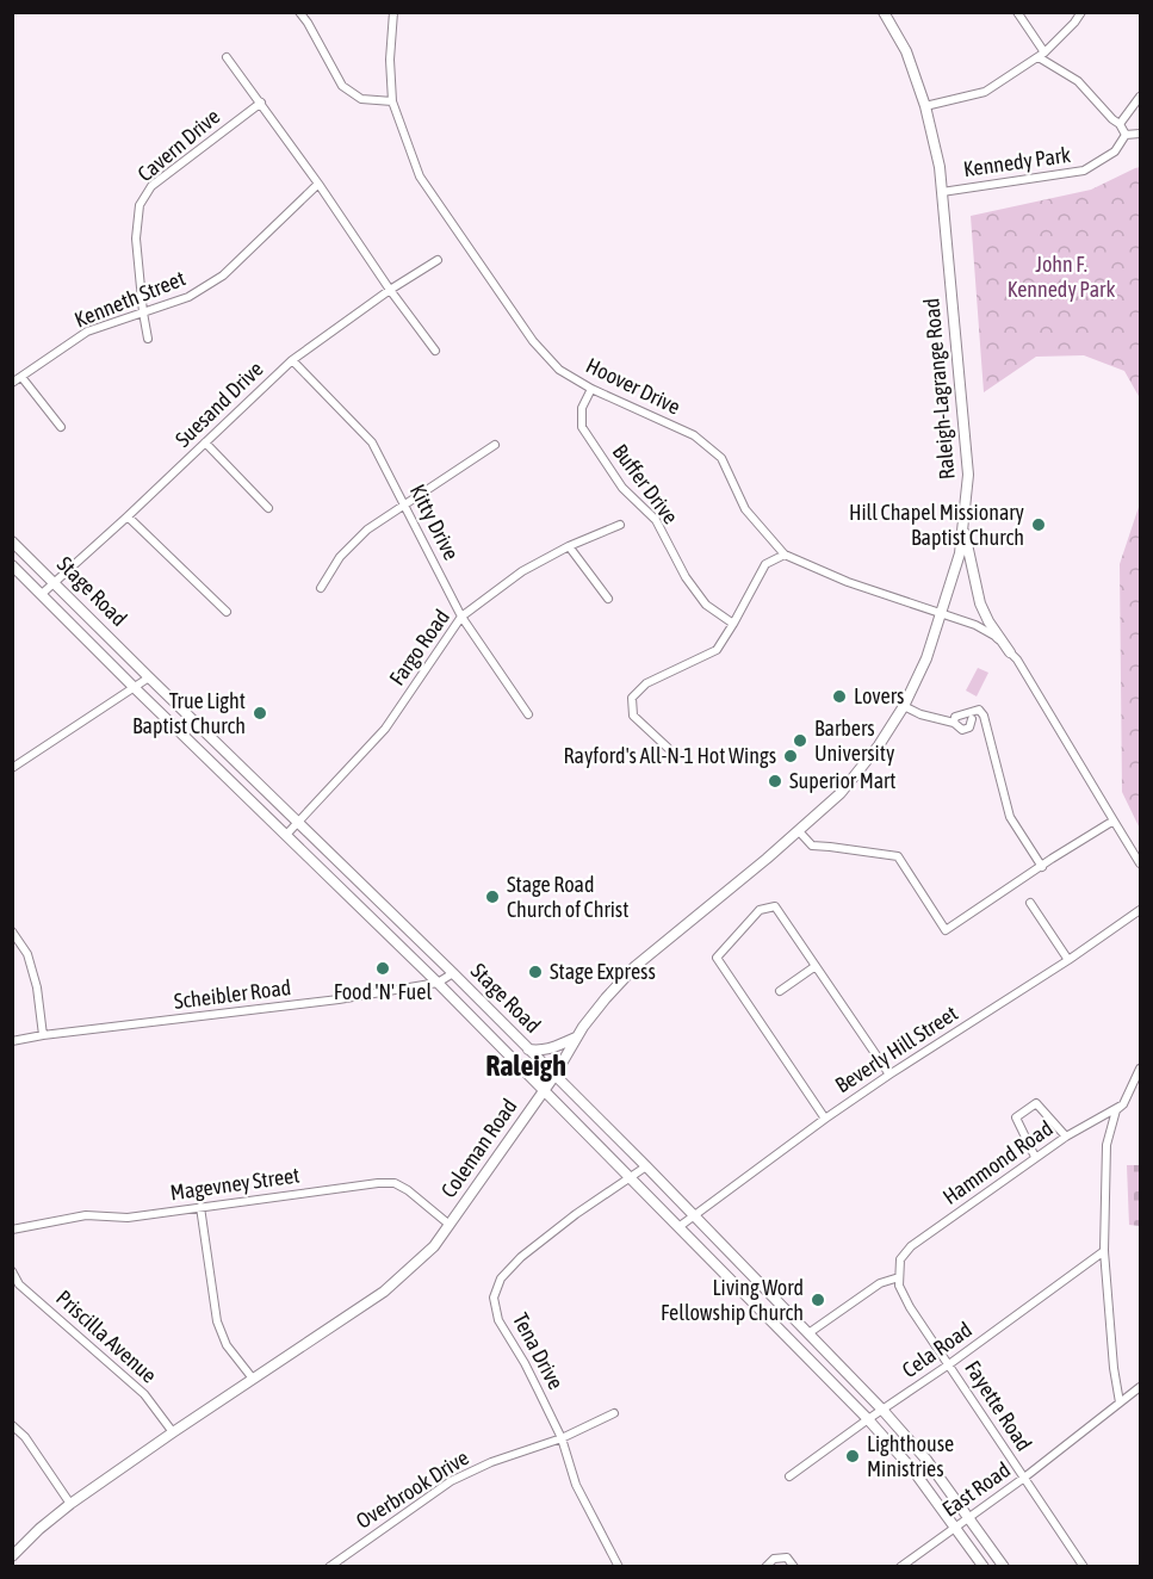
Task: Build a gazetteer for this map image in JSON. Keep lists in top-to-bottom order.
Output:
{
  "streets": {
    "main road": ["Raleigh-Lagrange Road", "Stage Road", "Coleman Road"],
    "street": [
      "Cavern Drive",
      "Kennedy Park",
      "Kenneth Street",
      "Hoover Drive",
      "Suesand Drive",
      "Buffer Drive",
      "Kitty Drive",
      "Fargo Road",
      "Scheibler Road",
      "Beverly Hill Street",
      "Hammond Road",
      "Magevney Street",
      "Priscilla Avenue",
      "Cela Road",
      "Tena Drive",
      "Fayette Road",
      "Overbrook Drive",
      "East Road"
    ]
  },
  "crossings": [
    ["Cavern Drive", "Kenneth Street"],
    ["Kennedy Park", "Raleigh-Lagrange Road"],
    ["Hoover Drive", "Raleigh-Lagrange Road"],
    ["Hoover Drive", "Buffer Drive"],
    ["Hoover Drive", "Coleman Road"],
    ["Raleigh-Lagrange Road", "Coleman Road"],
    ["Suesand Drive", "Kitty Drive"],
    ["Suesand Drive", "Stage Road"],
    ["Kitty Drive", "Fargo Road"],
    ["Stage Road", "Fargo Road"],
    ["Stage Road", "Scheibler Road"],
    ["Stage Road", "Beverly Hill Street"],
    ["Stage Road", "Coleman Road"],
    ["Stage Road", "Cela Road"],
    ["Stage Road", "Tena Drive"],
    ["Stage Road", "East Road"],
    ["Coleman Road", "Magevney Street"],
    ["Coleman Road", "Priscilla Avenue"],
    ["Hammond Road", "Fayette Road"],
    ["Cela Road", "Fayette Road"],
    ["Tena Drive", "Overbrook Drive"],
    ["Fayette Road", "East Road"]
  ],
  "districts": ["Raleigh"],
  "parks": ["John F. Kennedy Park"],
  "places": [
    "Hill Chapel Missionary Baptist Church",
    "Lovers",
    "True Light Baptist Church",
    "Barbers University",
    "Rayford's All-N-1 Hot Wings",
    "Superior Mart",
    "Stage Road Church of Christ",
    "Food 'N' Fuel",
    "Stage Express",
    "Living Word Fellowship Church",
    "Lighthouse Ministries"
  ]
}
